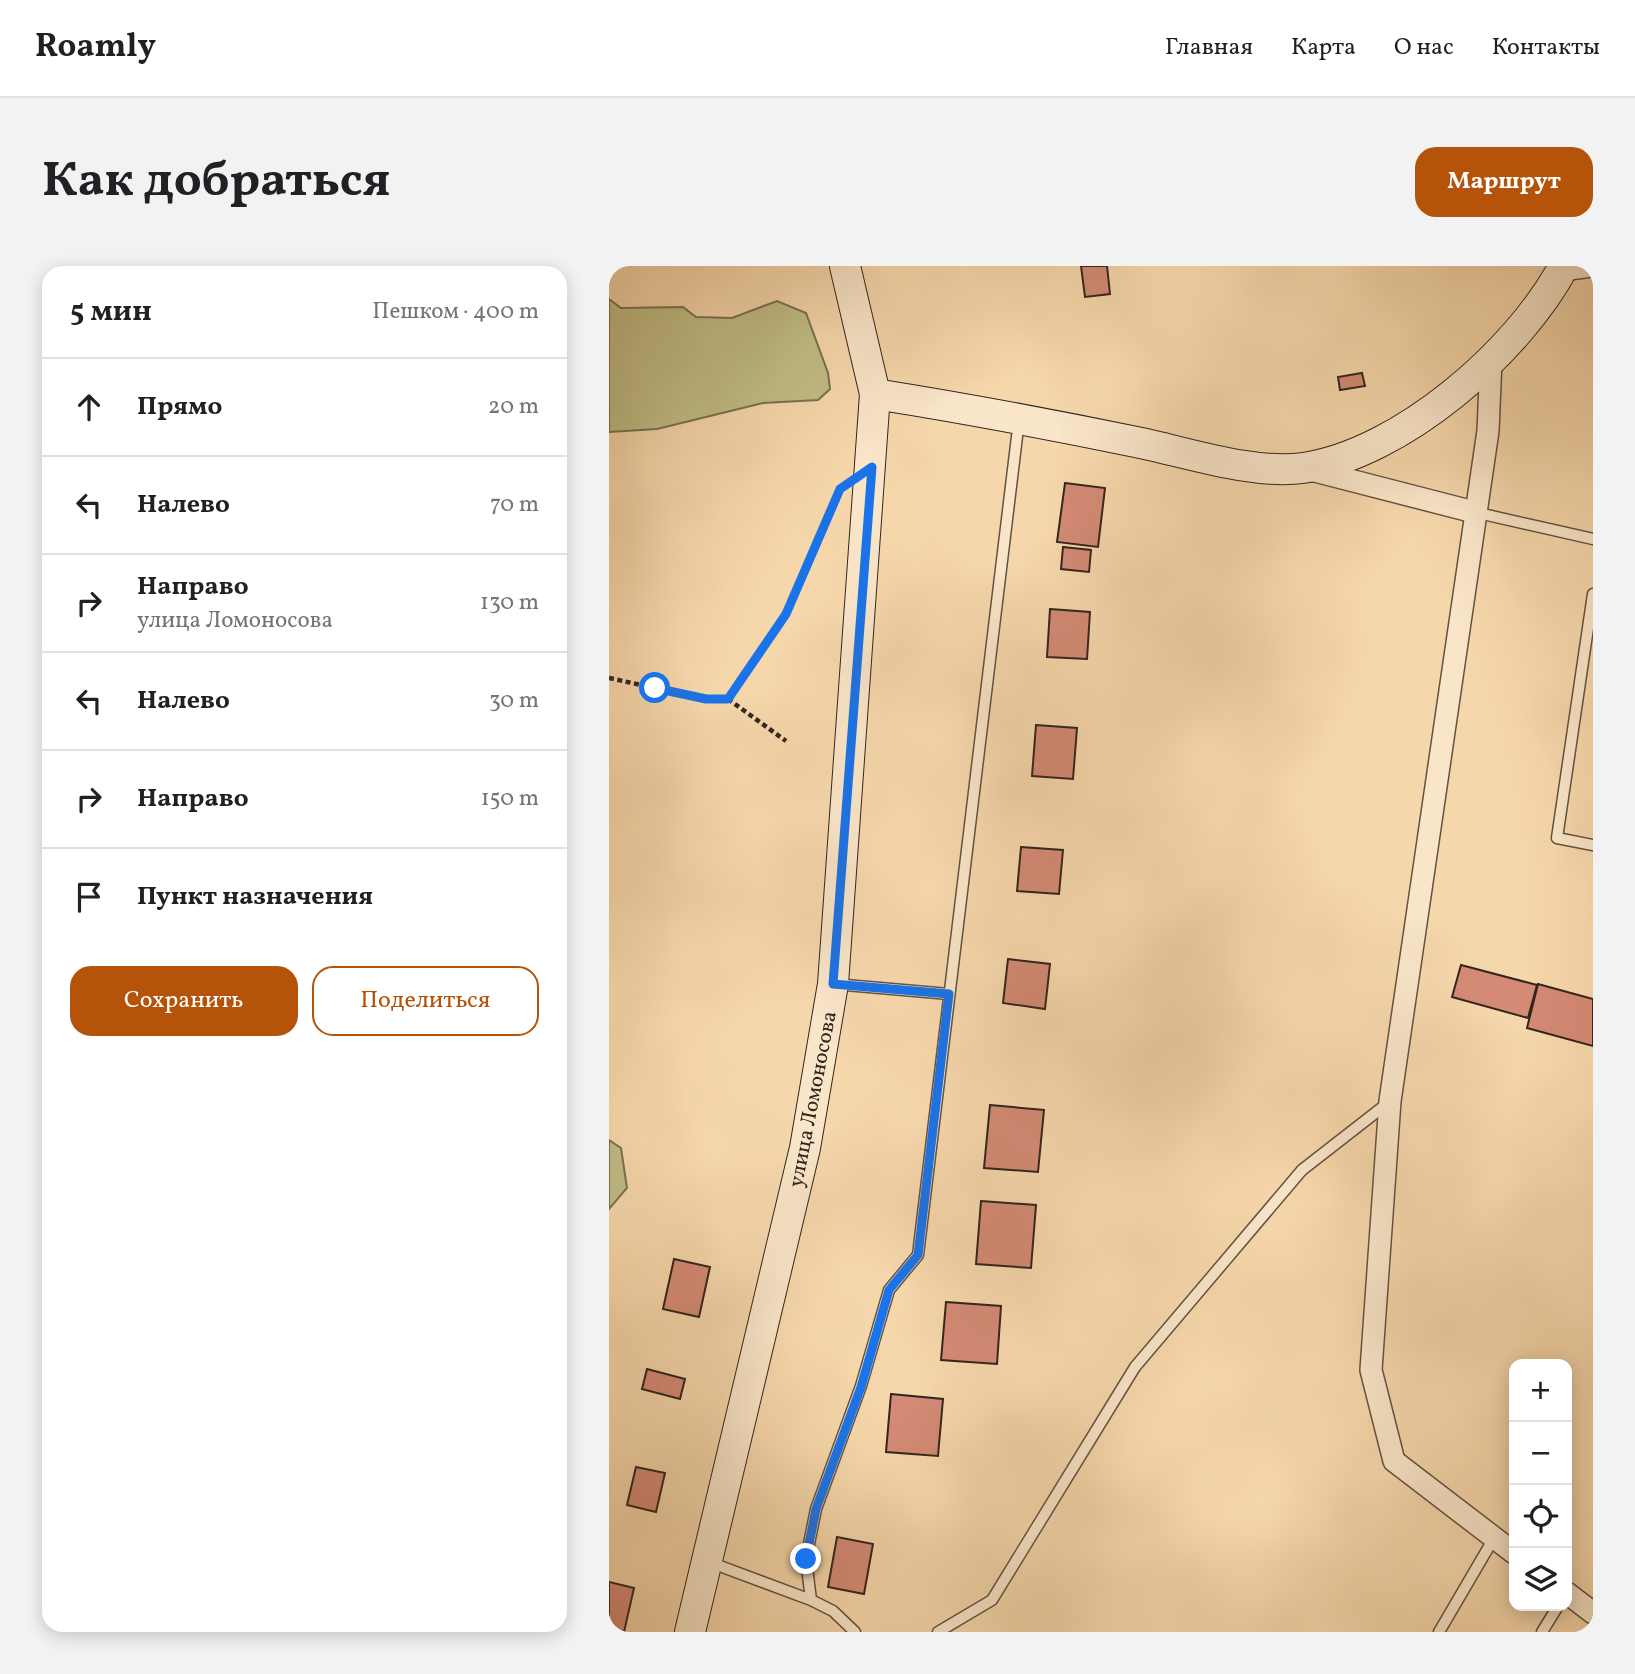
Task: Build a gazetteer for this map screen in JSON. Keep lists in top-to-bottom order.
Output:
{
  "streets": {
    "main road": ["улица Ломоносова"]
  },
  "page": {
    "header": "Roamly",
    "nav": [
      "Главная",
      "Карта",
      "О нас",
      "Контакты"
    ],
    "buttons": [
      "Маршрут",
      ["Сохранить", "Поделиться"]
    ],
    "title": "Как добраться",
    "heading": ["5 мин", "Пешком · 400 m"],
    "list": [
      ["Прямо", "20 m"],
      ["Налево", "70 m"],
      ["Направо", "улица Ломоносова", "130 m"],
      ["Налево", "30 m"],
      ["Направо", "150 m"],
      "Пункт назначения"
    ],
    "map_buttons": ["+", "−"]
  }
}
